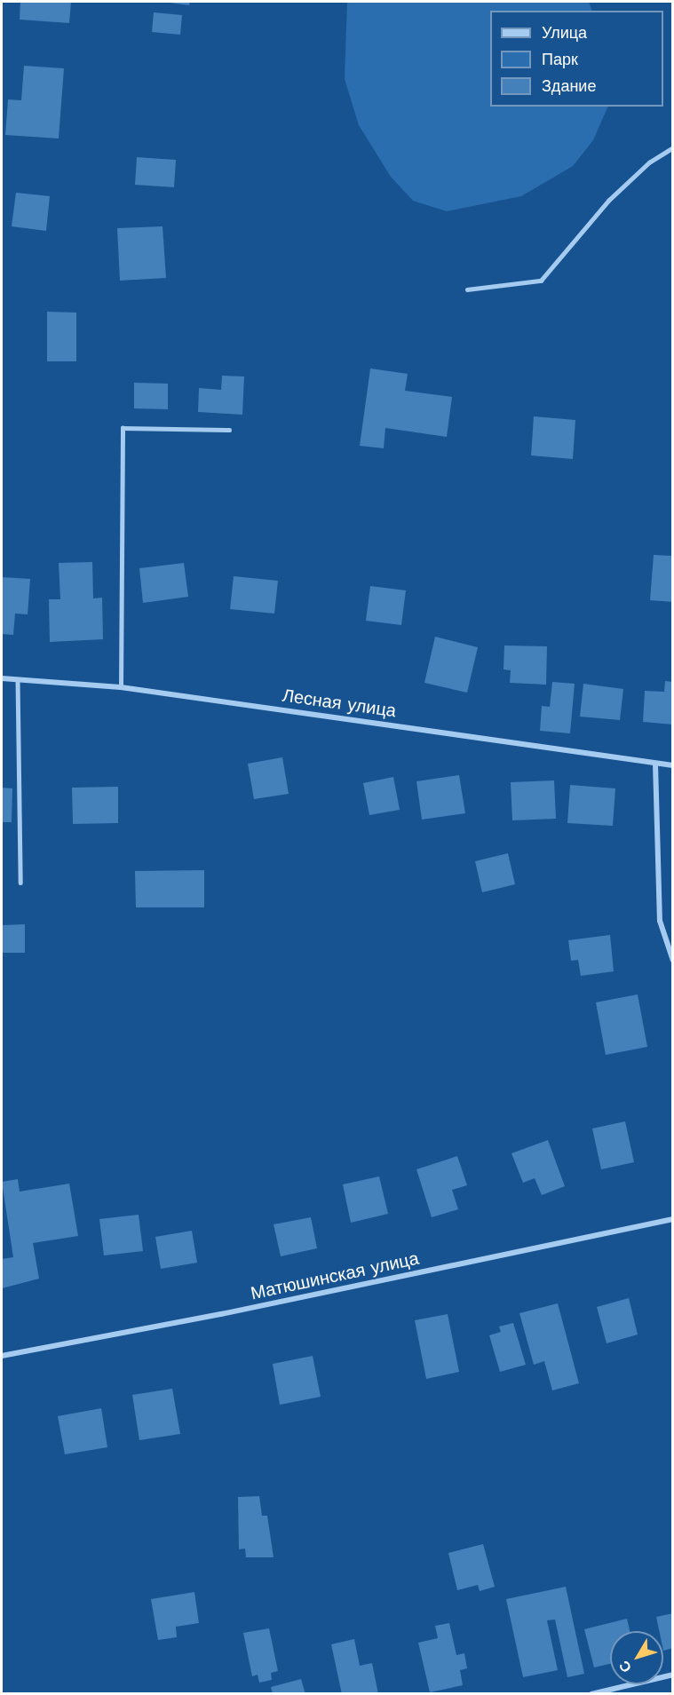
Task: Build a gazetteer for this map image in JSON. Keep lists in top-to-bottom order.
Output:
{
  "streets": {
    "street": ["Лесная улица", "Матюшинская улица"]
  },
  "legend": ["Улица", "Парк", "Здание"],
  "north": "bottom left"
}
